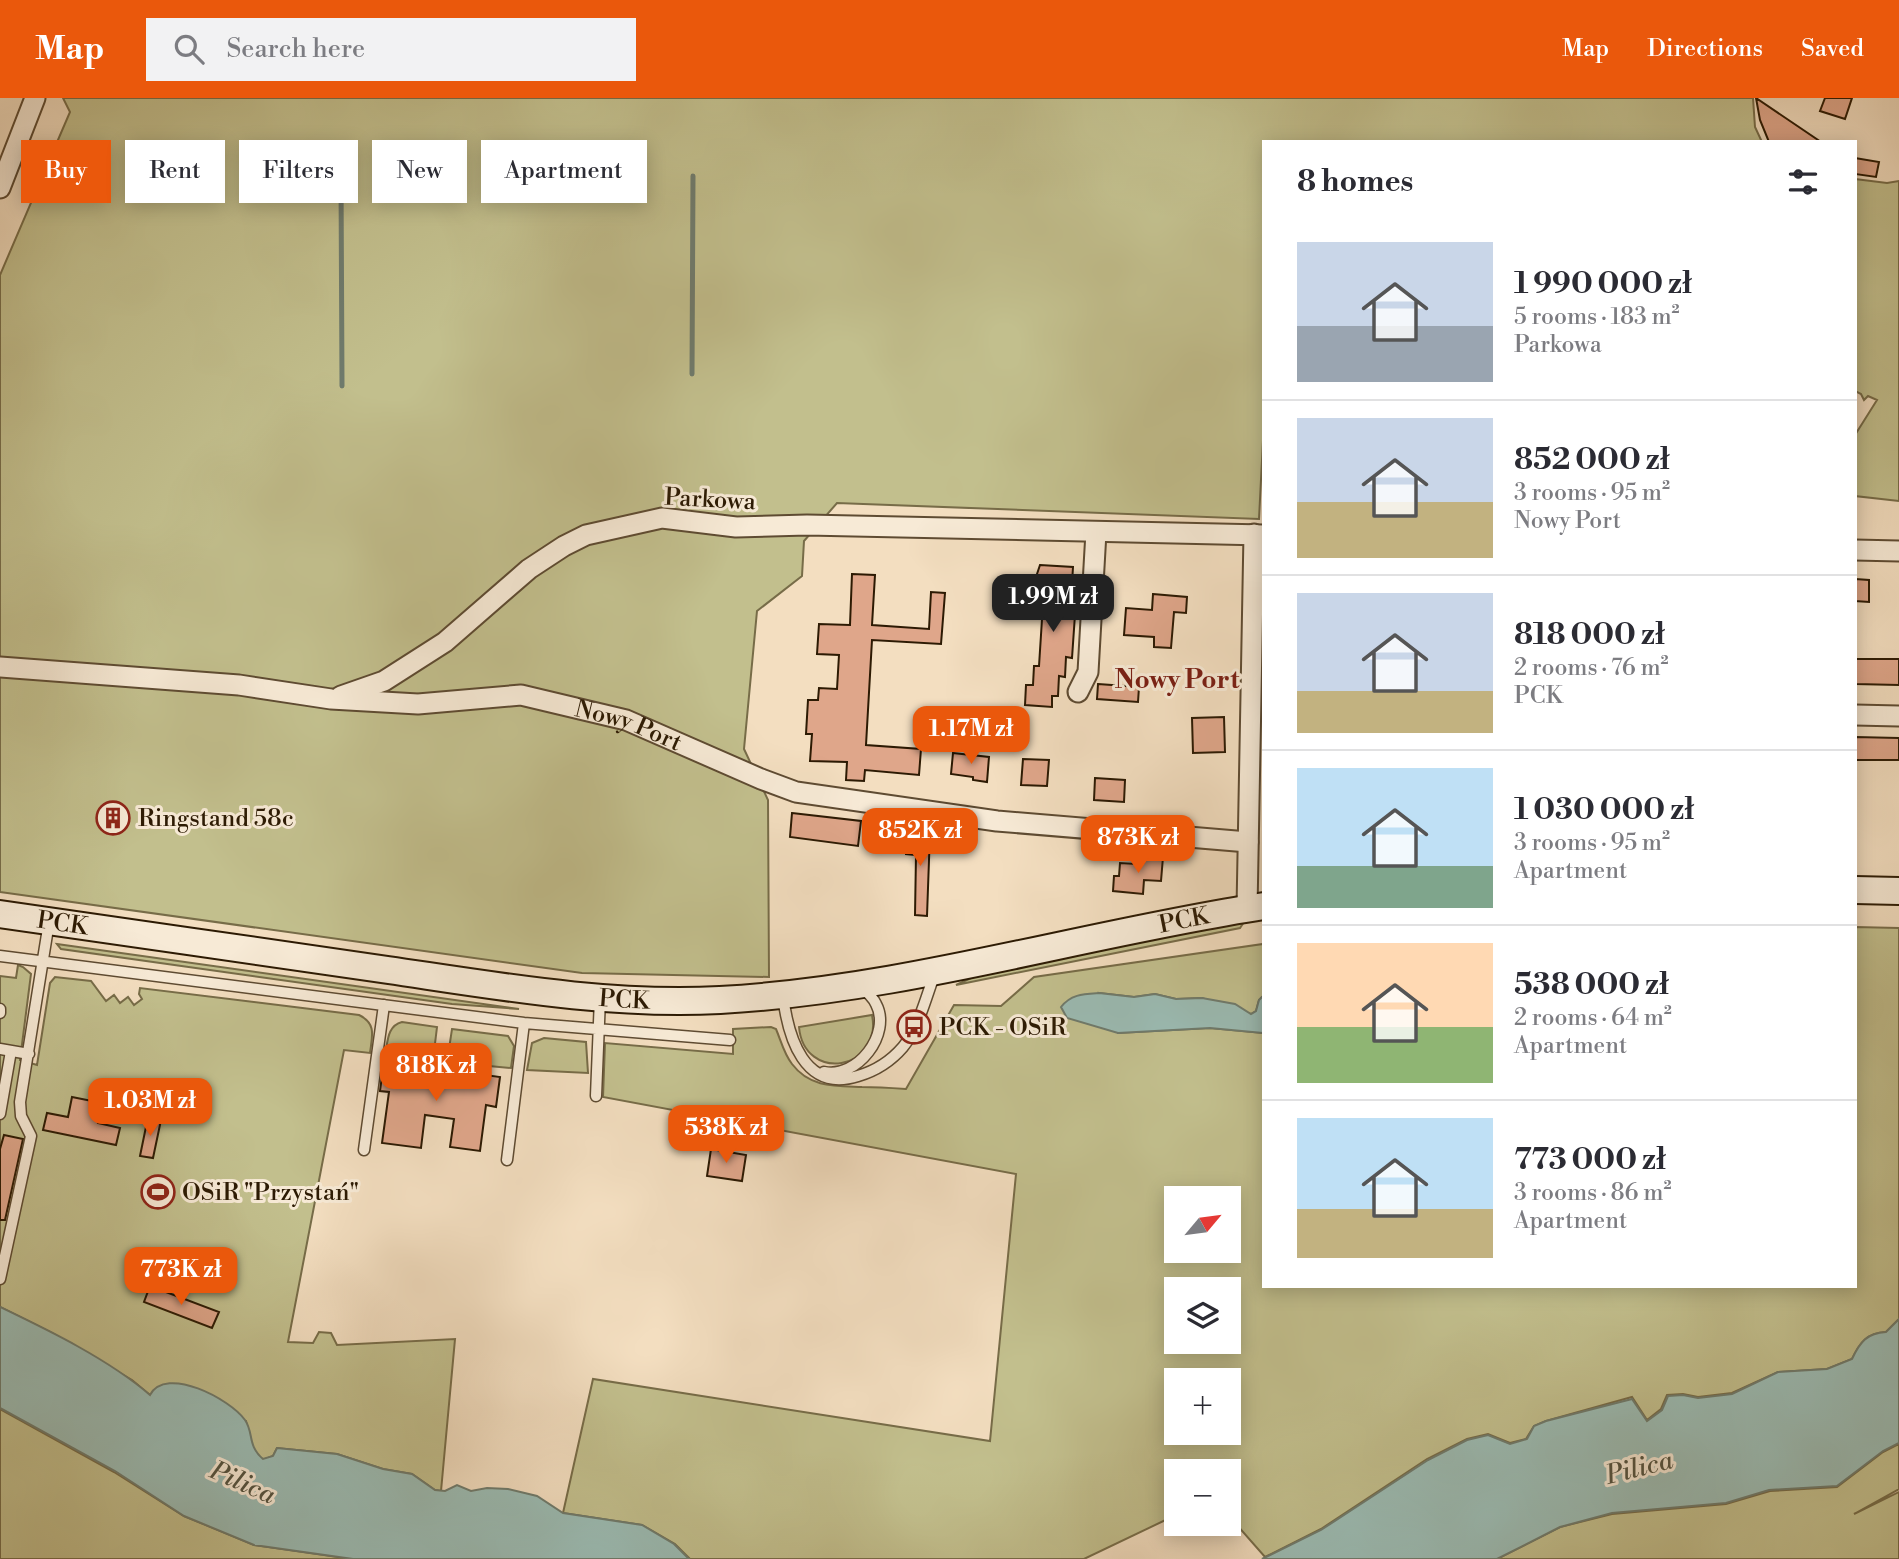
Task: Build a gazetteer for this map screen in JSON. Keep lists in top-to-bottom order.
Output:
{
  "streets": {
    "street": ["Parkowa", "Nowy Port", "PCK"]
  },
  "crossings": [
    ["Parkowa", "Nowy Port"]
  ],
  "districts": ["Nowy Port"],
  "water": ["Pilica"],
  "places": {
    "building": ["Ringstand 58c"],
    "bus stop": ["PCK - OSiR"],
    "sports": ["OSiR \"Przystań\""]
  },
  "north": "top right",
  "page": {
    "header": "Map",
    "search": "Search here",
    "nav": ["Map", "Directions", "Saved"],
    "chip": [
      "Buy",
      "Rent",
      "Filters",
      "New",
      "Apartment"
    ],
    "heading": "8 homes",
    "list": [
      {
        "name": "1 990 000 zł",
        "note": "5 rooms · 183 m² · Parkowa"
      },
      {
        "name": "852 000 zł",
        "note": "3 rooms · 95 m² · Nowy Port"
      },
      {
        "name": "818 000 zł",
        "note": "2 rooms · 76 m² · PCK"
      },
      {
        "name": "1 030 000 zł",
        "note": "3 rooms · 95 m² · Apartment"
      },
      {
        "name": "538 000 zł",
        "note": "2 rooms · 64 m² · Apartment"
      },
      {
        "name": "773 000 zł",
        "note": "3 rooms · 86 m² · Apartment"
      }
    ],
    "price": [
      "1.99M zł",
      "1.17M zł",
      "852K zł",
      "873K zł",
      "818K zł",
      "1.03M zł",
      "538K zł",
      "773K zł"
    ],
    "map_buttons": ["+", "−"]
  }
}
